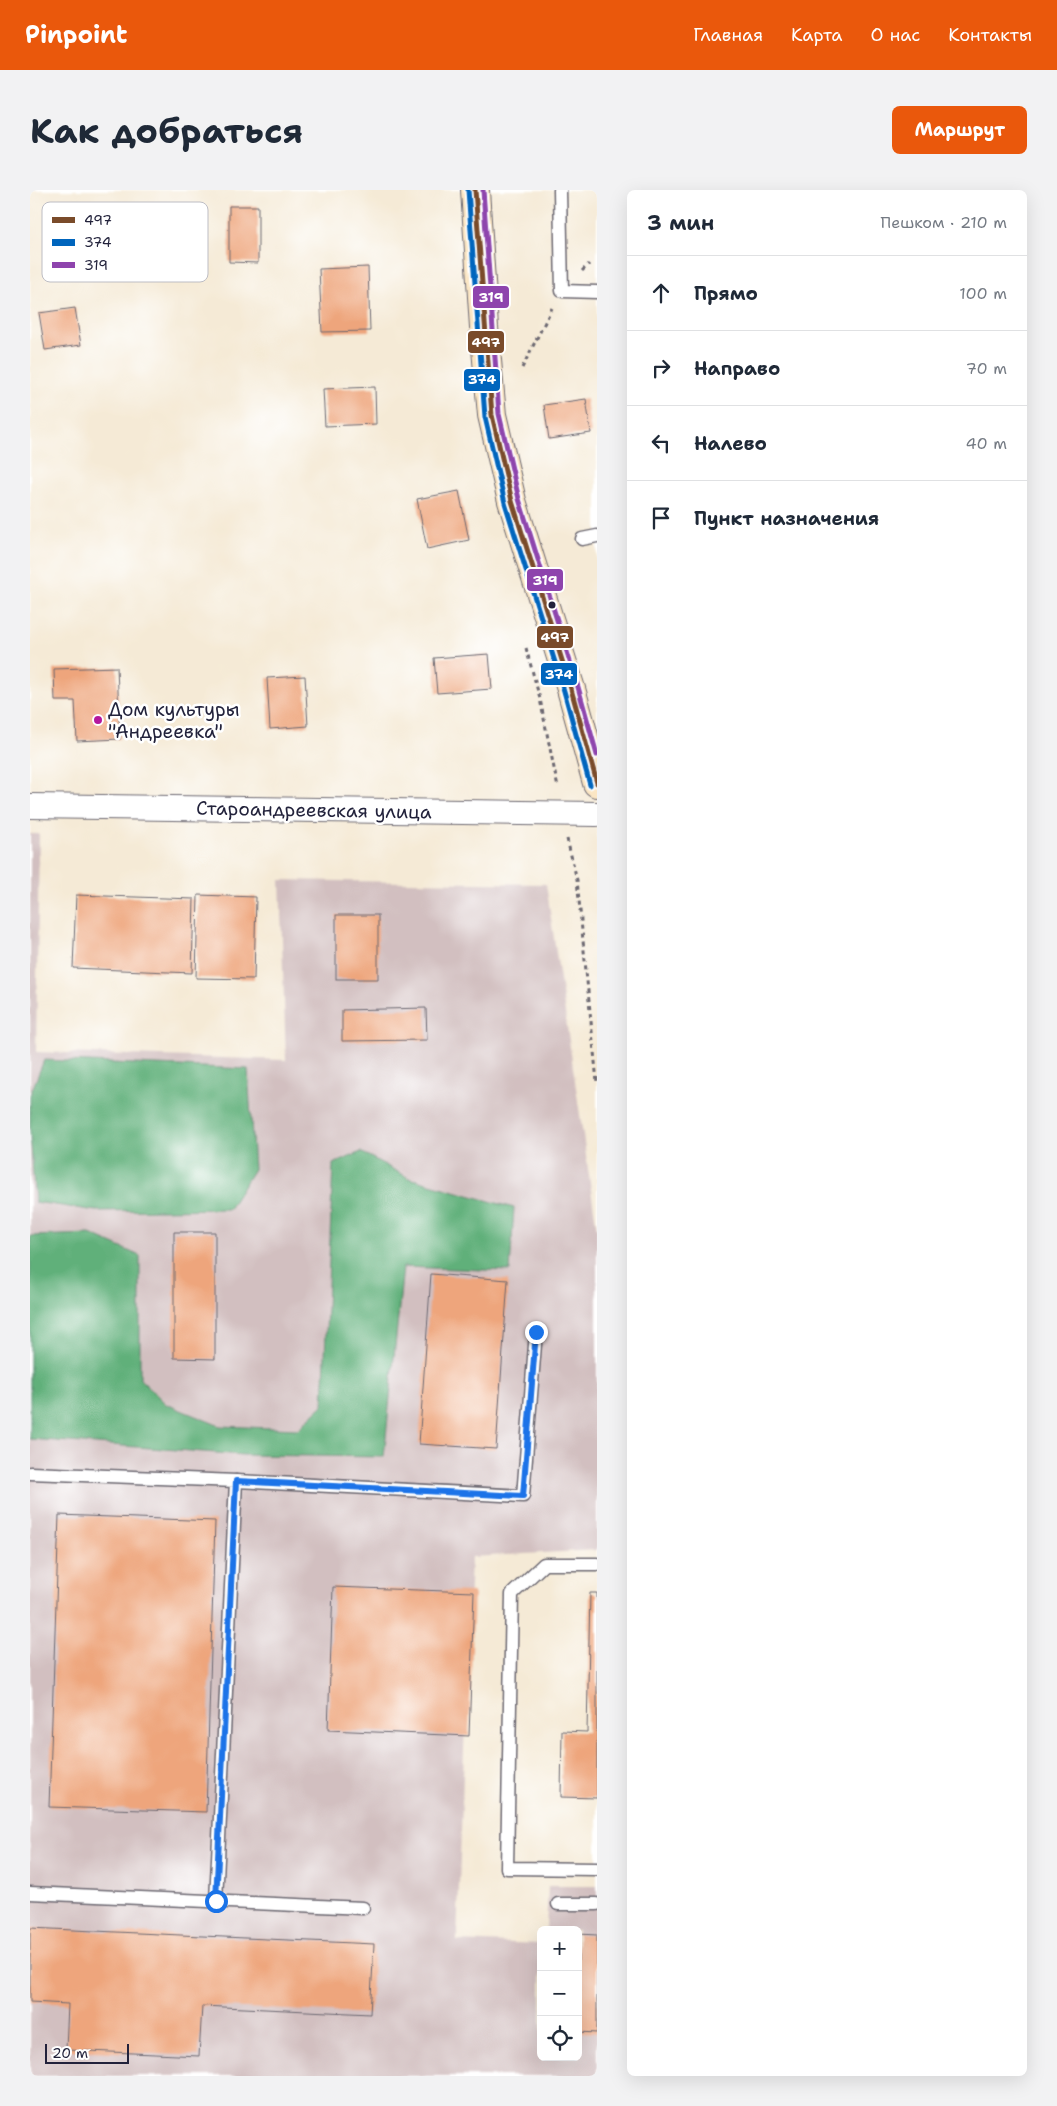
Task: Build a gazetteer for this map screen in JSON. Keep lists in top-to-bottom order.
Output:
{
  "streets": {
    "street": ["Староандреевская улица"]
  },
  "places": ["Дом культуры \"Андреевка\""],
  "lines": ["transit line 497", "transit line 374", "transit line 319"],
  "legend": ["497", "374", "319"],
  "scale_bar": "20 m",
  "page": {
    "header": "Pinpoint",
    "nav": [
      "Главная",
      "Карта",
      "О нас",
      "Контакты"
    ],
    "buttons": "Маршрут",
    "title": "Как добраться",
    "heading": ["3 мин", "Пешком · 210 m"],
    "list": [
      ["Прямо", "100 m"],
      ["Направо", "70 m"],
      ["Налево", "40 m"],
      "Пункт назначения"
    ],
    "map_buttons": ["+", "−"],
    "scale": "20 m"
  }
}
